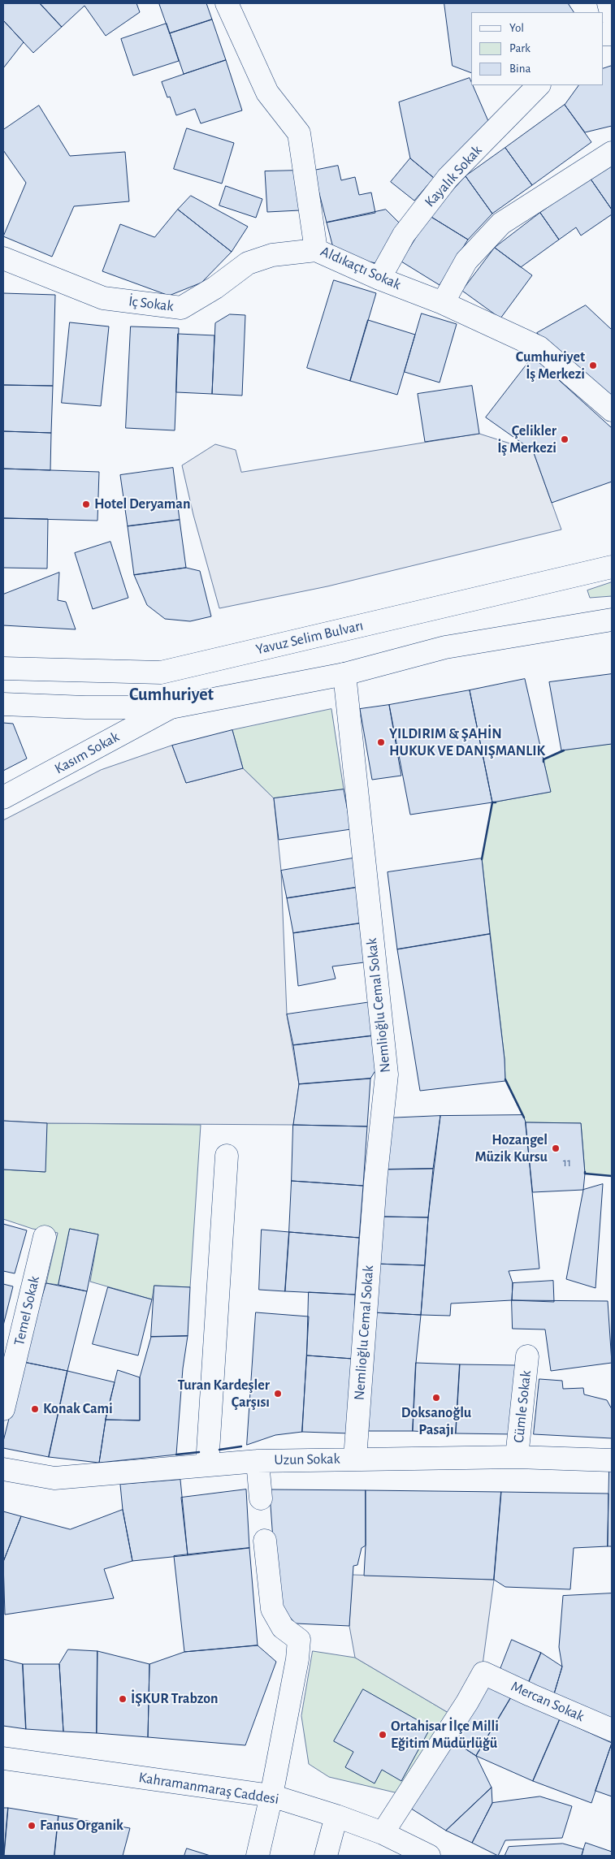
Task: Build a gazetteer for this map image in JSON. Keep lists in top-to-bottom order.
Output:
{
  "streets": {
    "street": [
      "Kayalık Sokak",
      "Aldıkaçtı Sokak",
      "İç Sokak",
      "Yavuz Selim Bulvarı",
      "Kasım Sokak",
      "Nemlioğlu Cemal Sokak",
      "Temel Sokak",
      "Cümle Sokak",
      "Uzun Sokak",
      "Mercan Sokak",
      "Kahramanmaraş Caddesi"
    ]
  },
  "crossings": [
    ["Kayalık Sokak", "Aldıkaçtı Sokak"],
    ["Aldıkaçtı Sokak", "İç Sokak"],
    ["Nemlioğlu Cemal Sokak", "Uzun Sokak"],
    ["Cümle Sokak", "Uzun Sokak"],
    ["Mercan Sokak", "Kahramanmaraş Caddesi"]
  ],
  "districts": ["Cumhuriyet"],
  "places": [
    "Cumhuriyet İş Merkezi",
    "Çelikler İş Merkezi",
    "Hotel Deryaman",
    "YILDIRIM & ŞAHİN HUKUK VE DANIŞMANLIK",
    "Hozangel Müzik Kursu",
    "Turan Kardeşler Çarşısı",
    "Doksanoğlu Pasajı",
    "Konak Cami",
    "İŞKUR Trabzon",
    "Ortahisar İlçe Milli Eğitim Müdürlüğü",
    "Fanus Organik"
  ],
  "house_numbers": ["11"],
  "legend": ["Yol", "Park", "Bina"]
}
